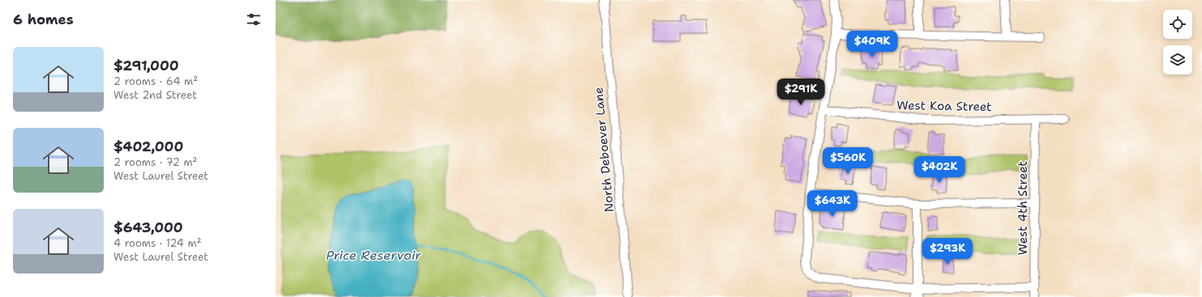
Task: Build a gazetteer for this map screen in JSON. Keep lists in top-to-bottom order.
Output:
{
  "streets": {
    "street": ["West Koa Street", "North Deboever Lane", "West 4th Street"]
  },
  "crossings": [
    ["West Koa Street", "West 4th Street"]
  ],
  "water": ["Price Reservoir"],
  "page": {
    "heading": "6 homes",
    "price": [
      "$409K",
      "$291K",
      "$560K",
      "$402K",
      "$643K",
      "$293K"
    ],
    "list": [
      {
        "name": "$291,000",
        "note": "2 rooms · 64 m² · West 2nd Street"
      },
      {
        "name": "$402,000",
        "note": "2 rooms · 72 m² · West Laurel Street"
      },
      {
        "name": "$643,000",
        "note": "4 rooms · 124 m² · West Laurel Street"
      }
    ]
  }
}
